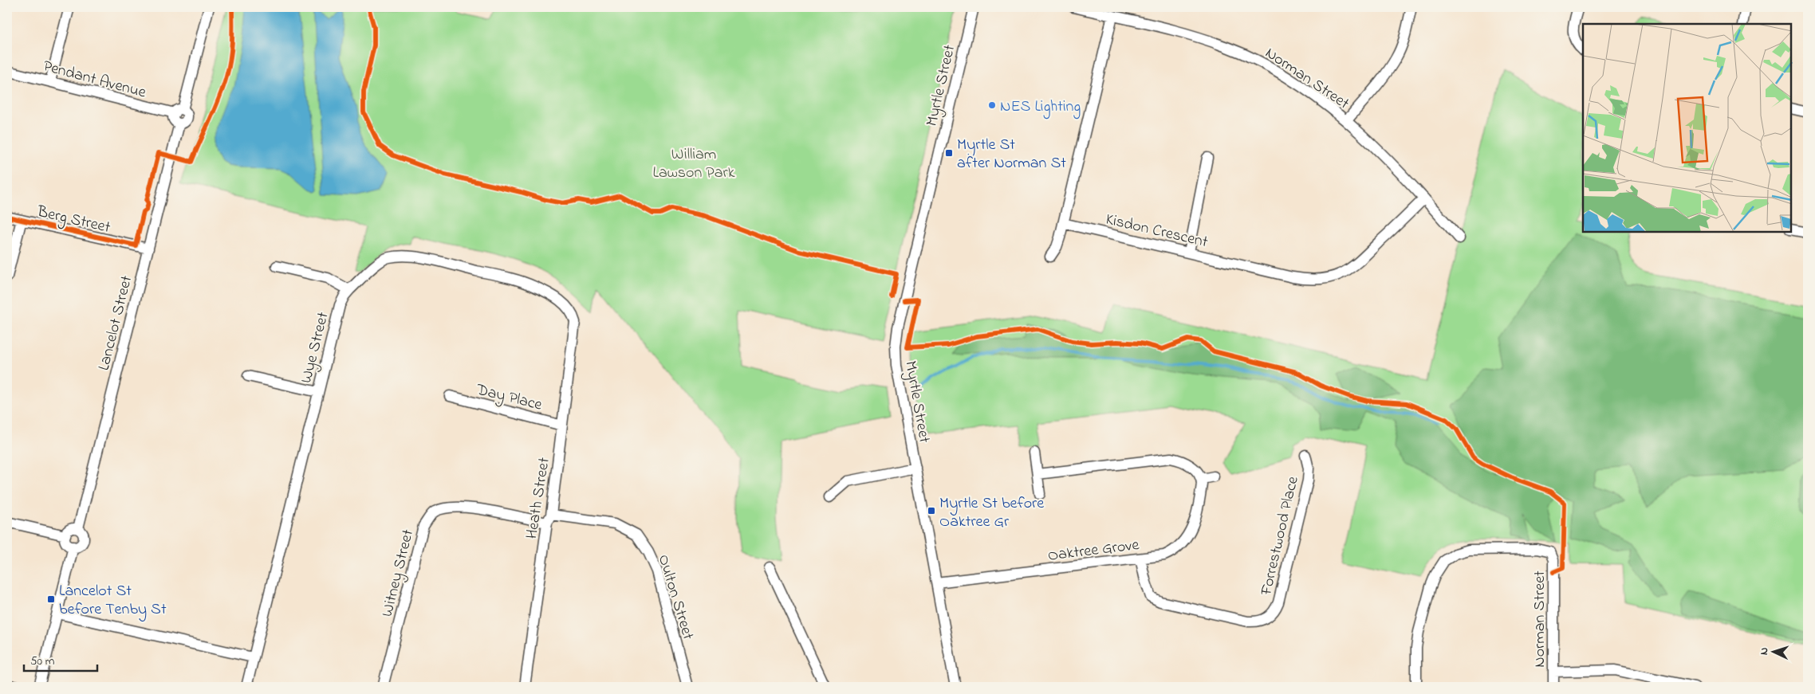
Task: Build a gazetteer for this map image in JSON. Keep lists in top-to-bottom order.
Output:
{
  "streets": {
    "street": [
      "Norman Street",
      "Pendant Avenue",
      "Myrtle Street",
      "Berg Street",
      "Kisdon Crescent",
      "Lancelot Street",
      "Wye Street",
      "Day Place",
      "Heath Street",
      "Forrestwood Place",
      "Oaktree Grove",
      "Witney Street",
      "Oulton Street"
    ]
  },
  "crossings": [
    ["Norman Street", "Kisdon Crescent"],
    ["Pendant Avenue", "Lancelot Street"],
    ["Myrtle Street", "Oaktree Grove"],
    ["Berg Street", "Lancelot Street"],
    ["Wye Street", "Heath Street"],
    ["Day Place", "Heath Street"],
    ["Heath Street", "Witney Street"],
    ["Heath Street", "Oulton Street"],
    ["Forrestwood Place", "Oaktree Grove"],
    ["Witney Street", "Oulton Street"]
  ],
  "parks": ["William Lawson Park"],
  "places": {
    "other": ["NES Lighting"],
    "transit": ["Myrtle St after Norman St", "Myrtle St before Oaktree Gr", "Lancelot St before Tenby St"]
  },
  "scale_bar": "50 m",
  "north": "left"
}
